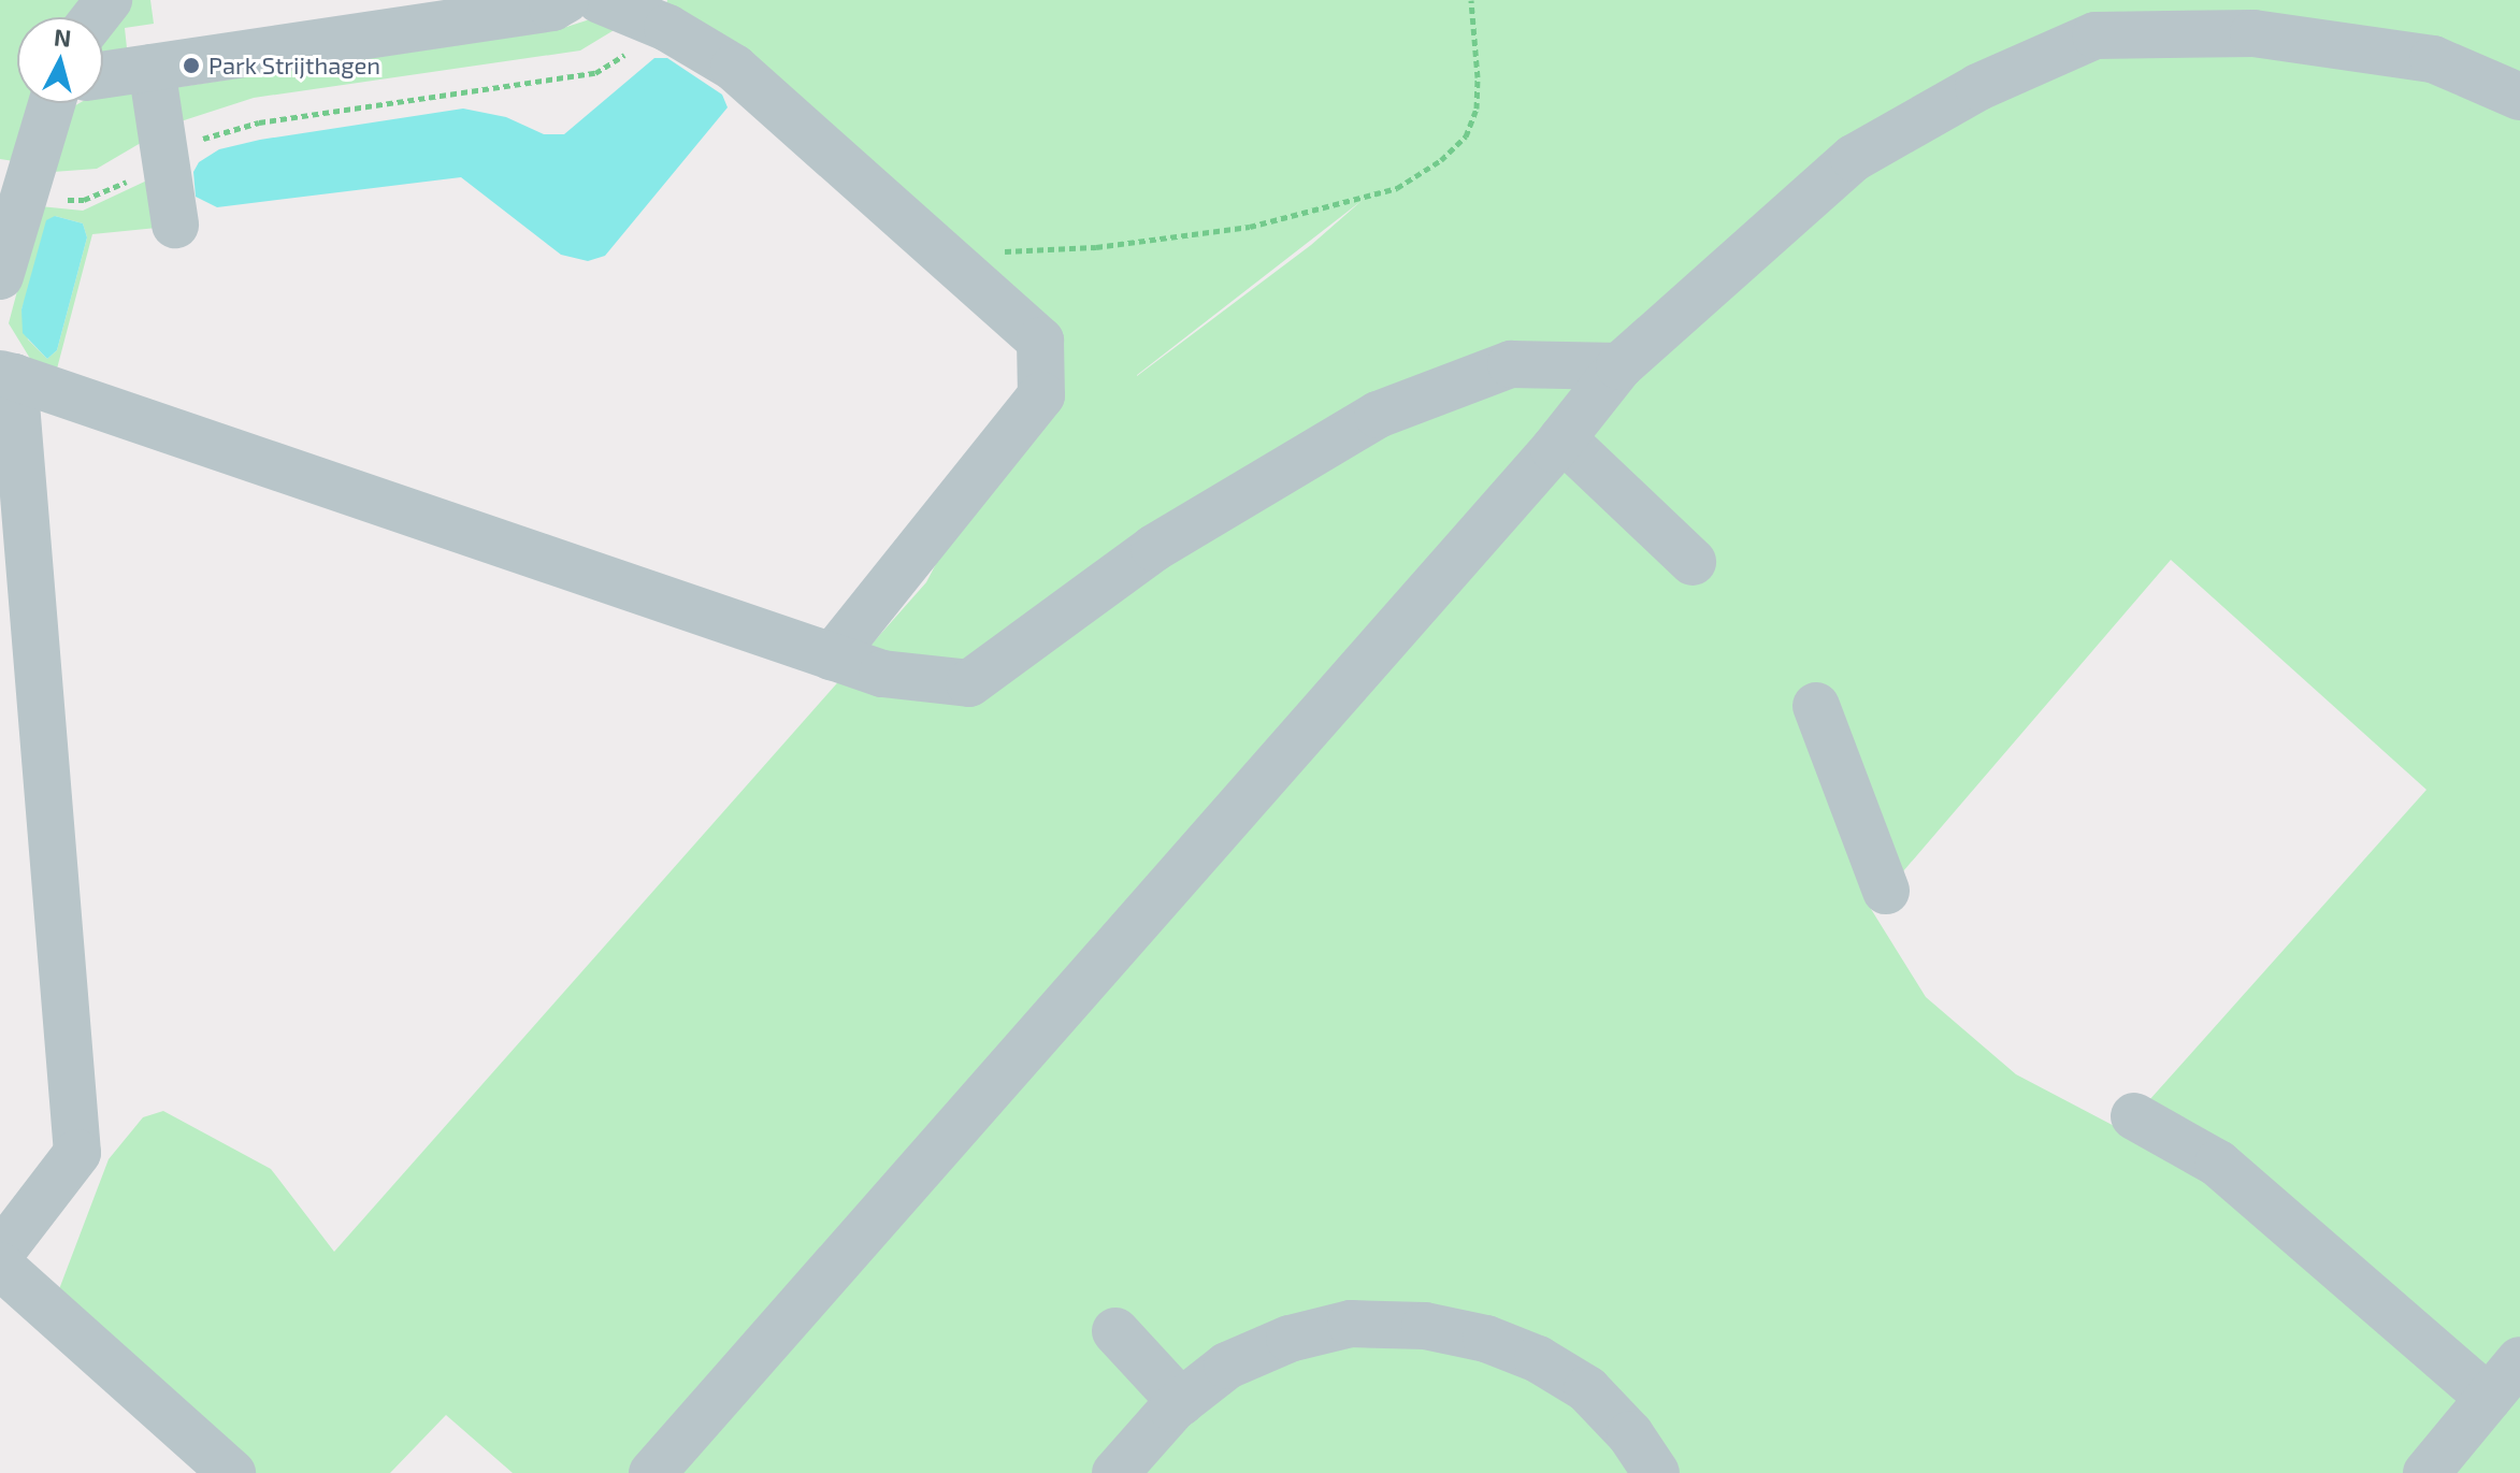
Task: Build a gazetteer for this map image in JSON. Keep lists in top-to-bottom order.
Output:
{
  "places": ["Park Strijthagen"],
  "north": "top"
}
